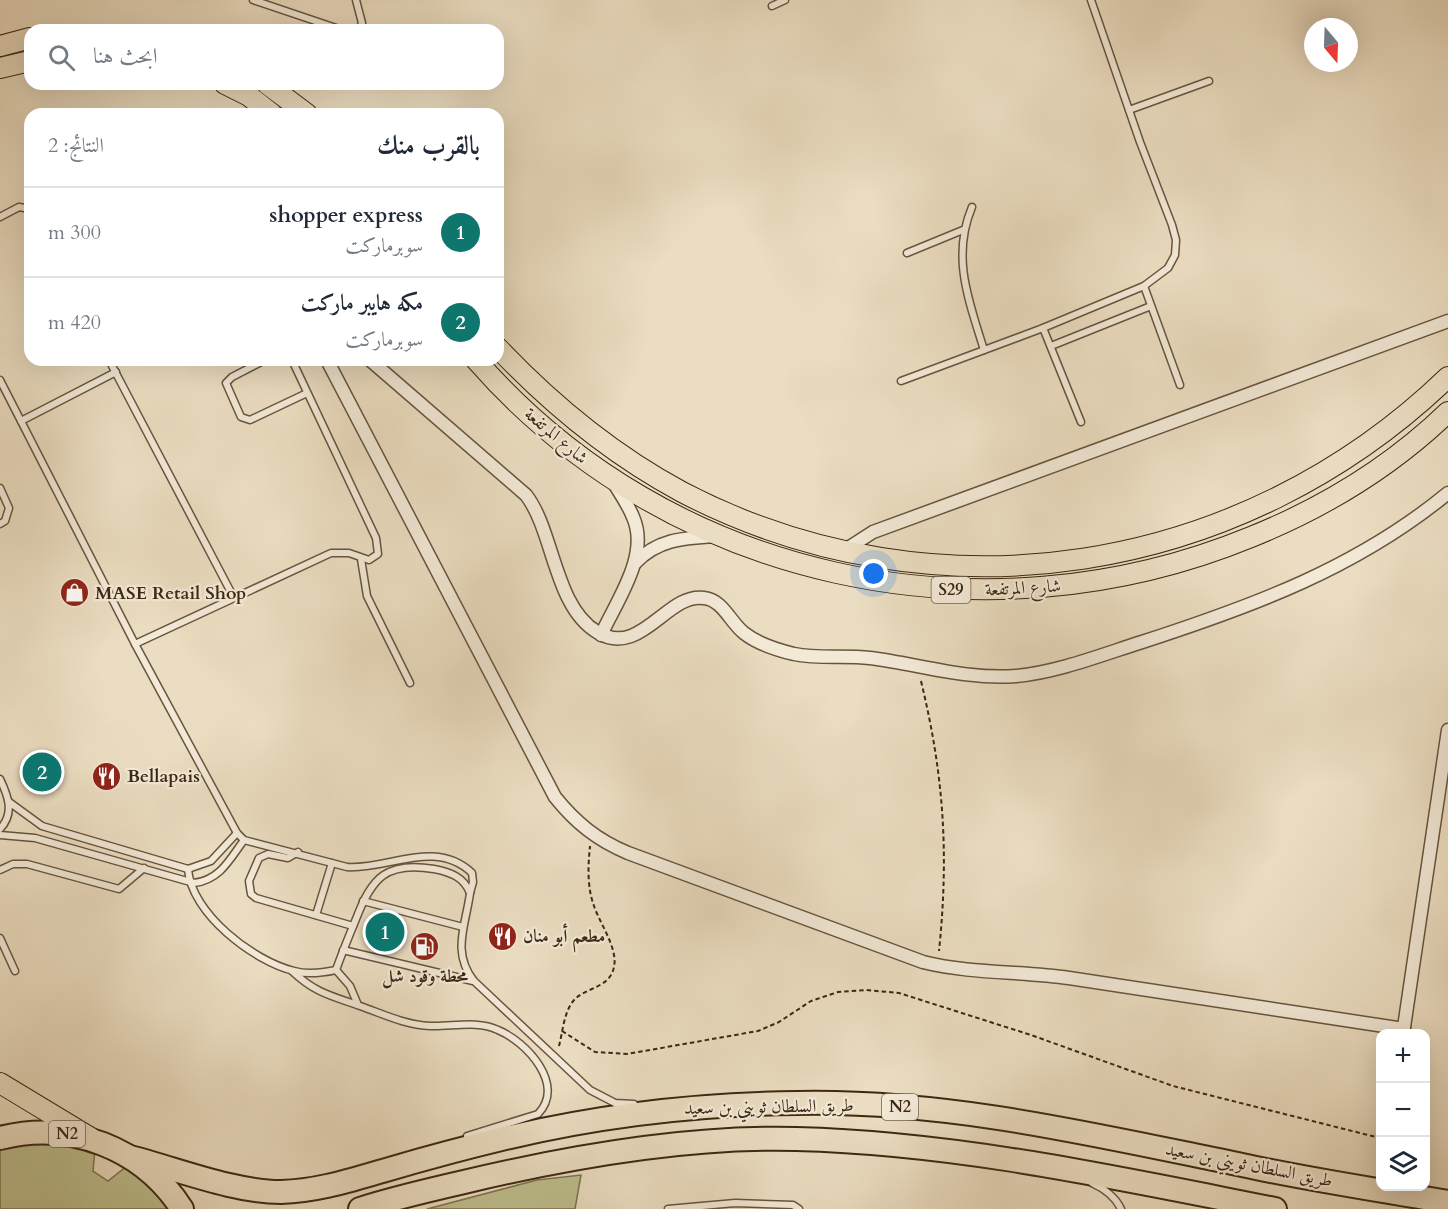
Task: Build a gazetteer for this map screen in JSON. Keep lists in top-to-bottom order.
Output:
{
  "streets": {
    "highway": ["طريق السلطان ثويني بن سعيد", "N2"],
    "main road": ["شارع المرتفعة", "S29"]
  },
  "crossings": [
    ["طريق السلطان ثويني بن سعيد", "N2"]
  ],
  "places": {
    "shop": ["MASE Retail Shop"],
    "restaurant": ["Bellapais", "مطعم أبو منان"],
    "fuel station": ["محطة وقود شل"]
  },
  "north": "bottom",
  "page": {
    "search": "ابحث هنا",
    "heading": ["بالقرب منك", "النتائج: 2"],
    "list": [
      {
        "mark": "1",
        "name": "shopper express",
        "note": "سوبرماركت",
        "value": "300 m"
      },
      {
        "mark": "2",
        "name": "مكه هايبر ماركت",
        "note": "سوبرماركت",
        "value": "420 m"
      }
    ],
    "pins": ["2", "1"],
    "map_buttons": ["+", "−"]
  }
}
